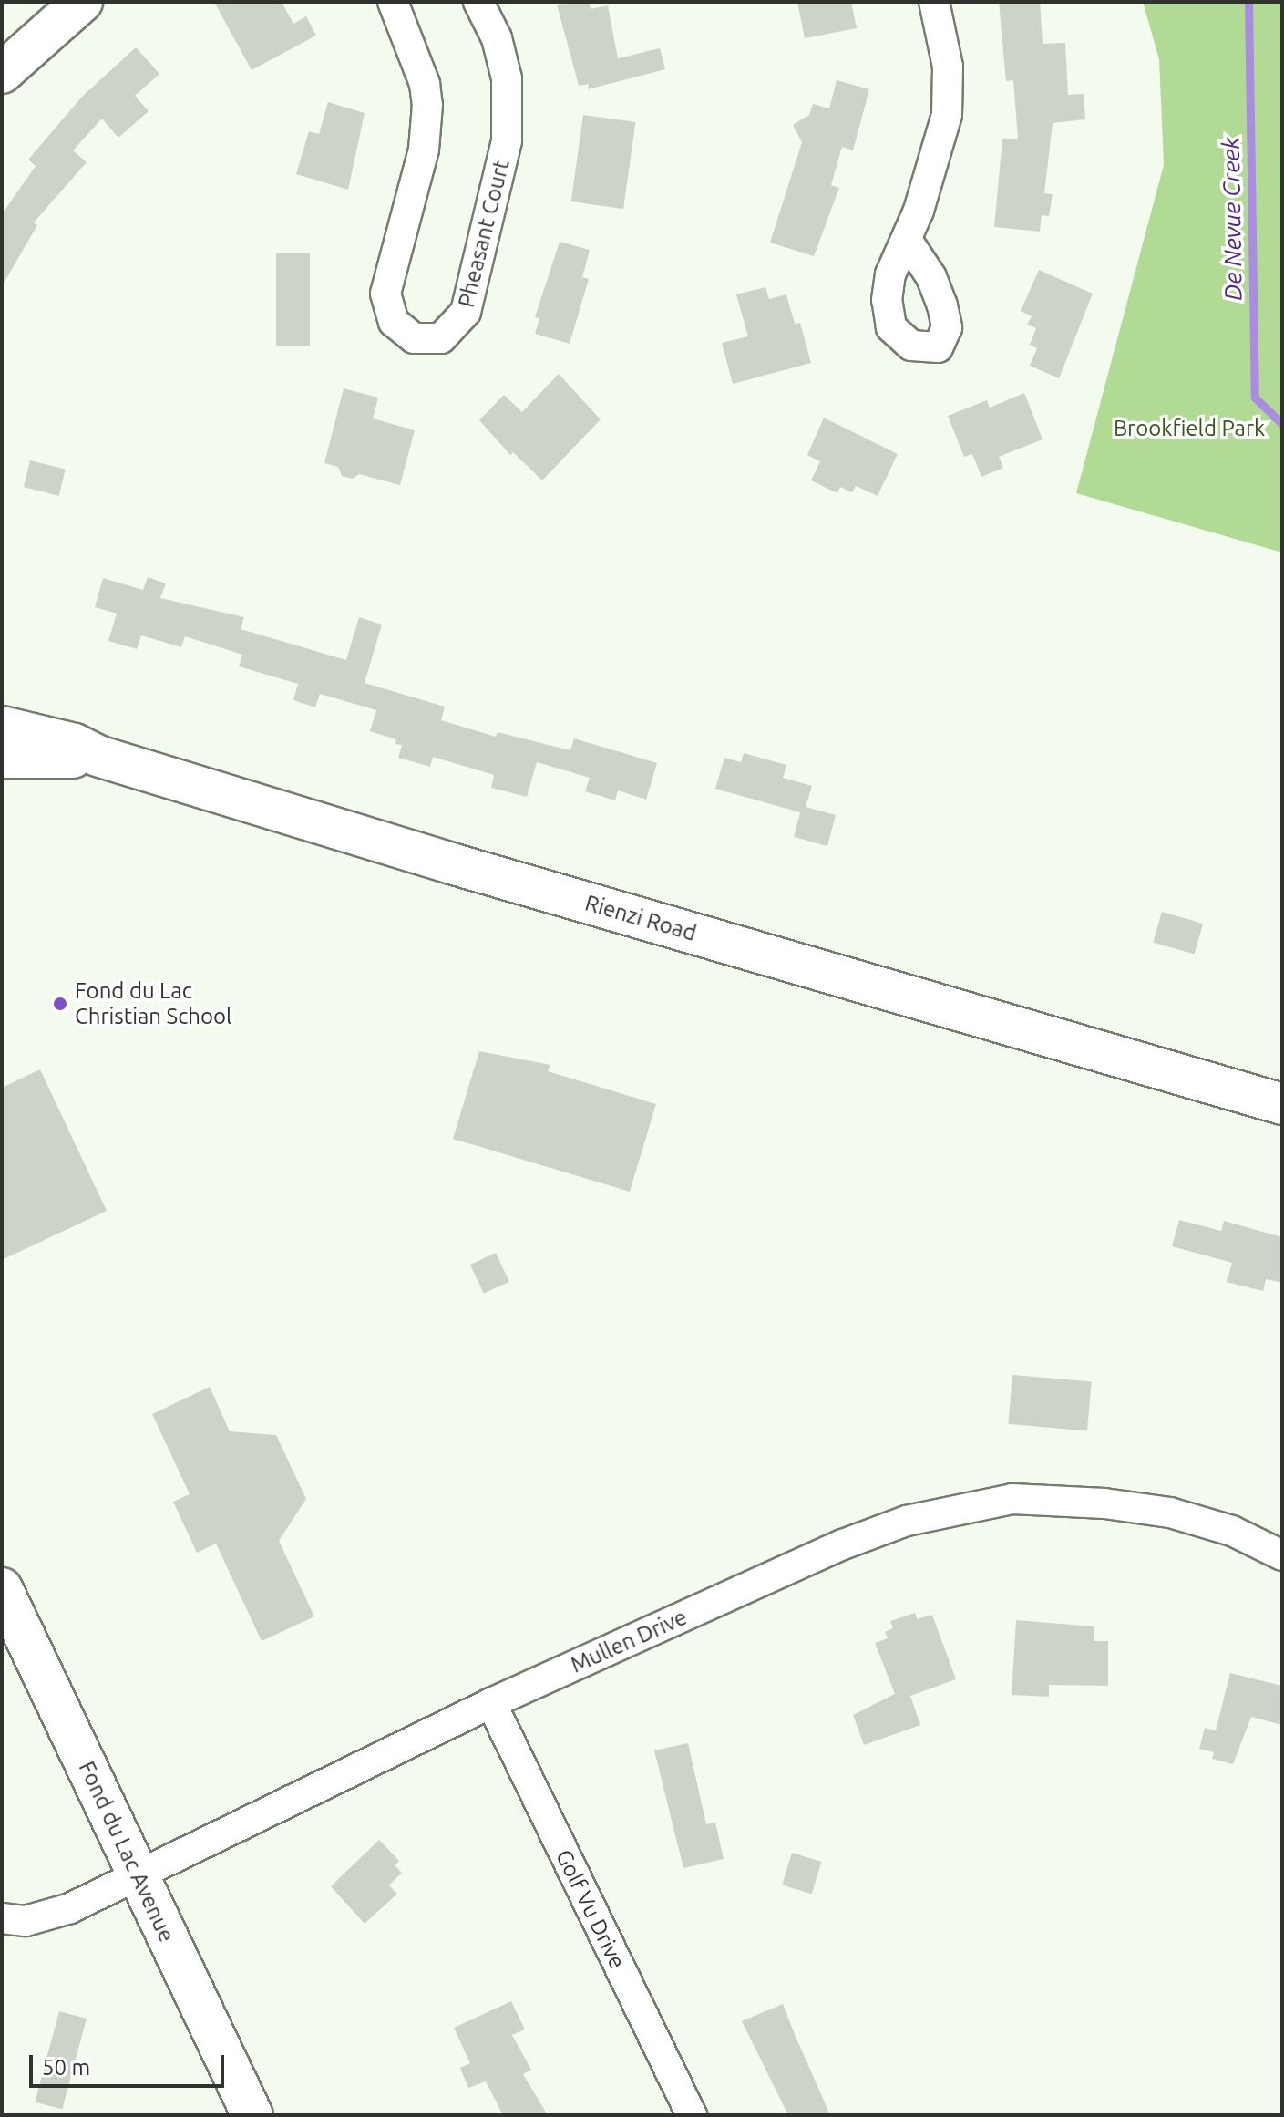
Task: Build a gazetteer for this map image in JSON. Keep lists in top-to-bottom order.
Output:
{
  "streets": {
    "main road": ["Rienzi Road", "Fond du Lac Avenue"],
    "street": ["Pheasant Court", "Mullen Drive", "Golf Vu Drive"]
  },
  "crossings": [
    ["Mullen Drive", "Fond du Lac Avenue"],
    ["Mullen Drive", "Golf Vu Drive"]
  ],
  "water": ["De Nevue Creek"],
  "parks": ["Brookfield Park"],
  "places": ["Fond du Lac Christian School"],
  "scale_bar": "50 m"
}
